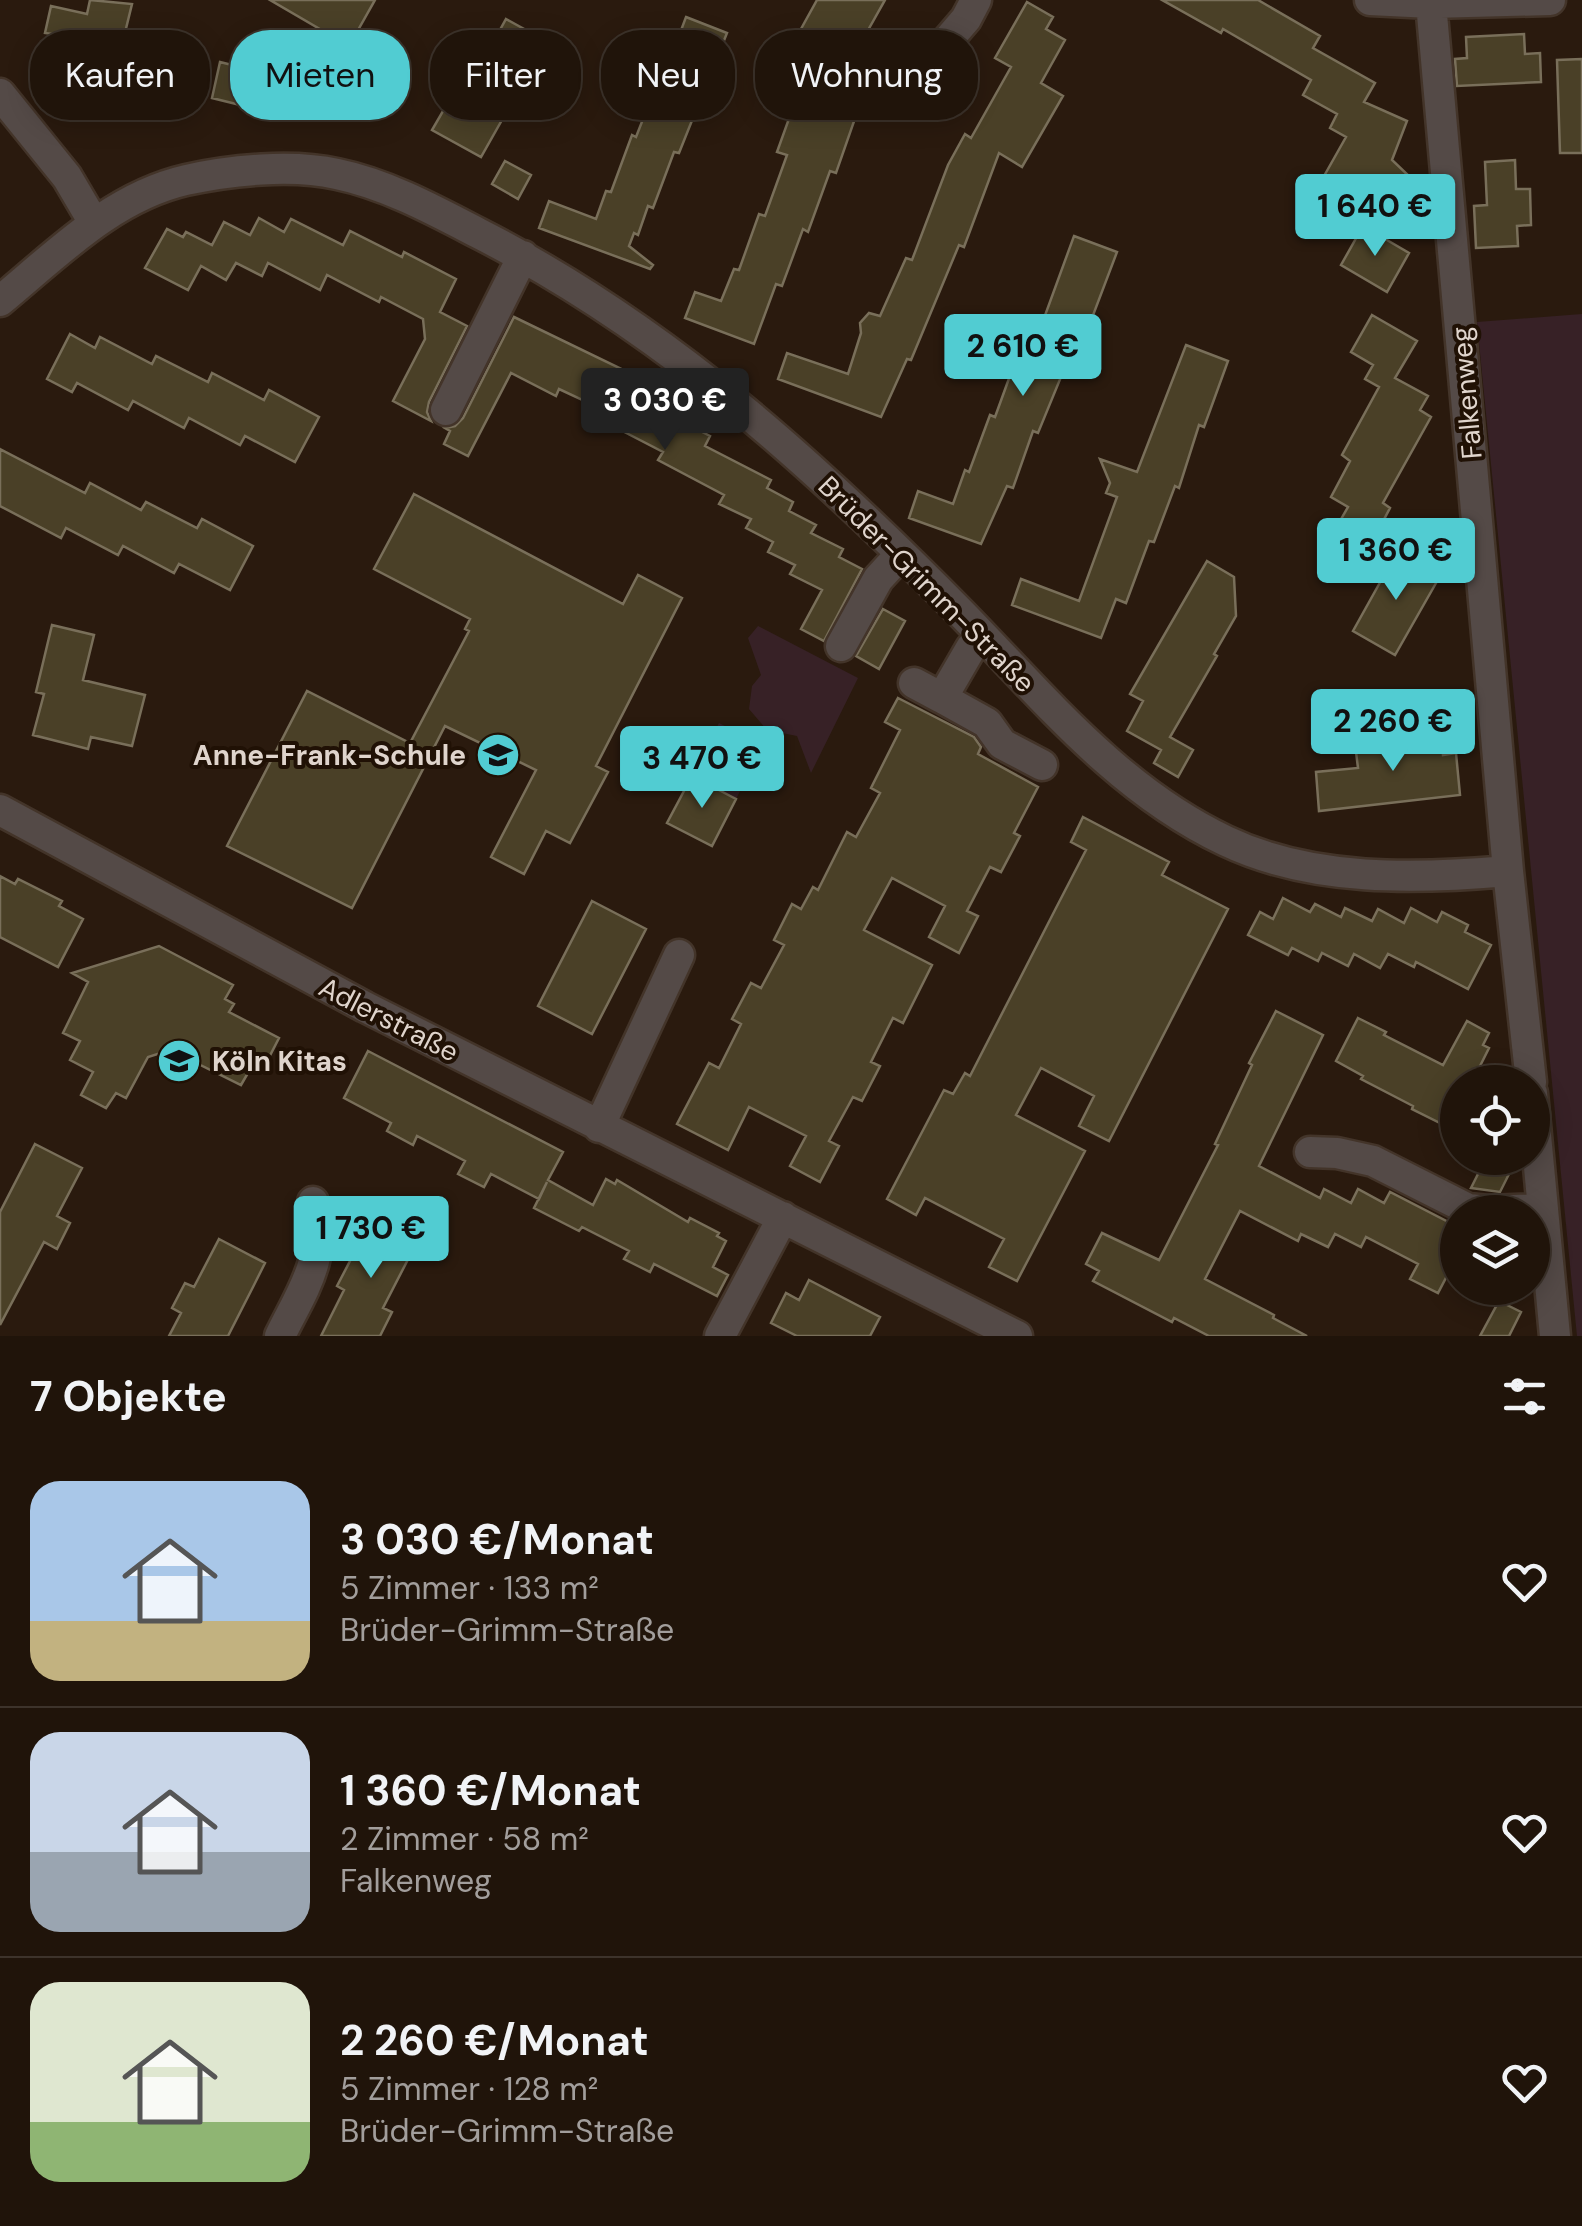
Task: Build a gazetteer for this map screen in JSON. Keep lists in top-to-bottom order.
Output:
{
  "streets": {
    "street": ["Falkenweg", "Brüder-Grimm-Straße", "Adlerstraße"]
  },
  "crossings": [
    ["Falkenweg", "Brüder-Grimm-Straße"]
  ],
  "places": {
    "school or university": ["Anne-Frank-Schule", "Köln Kitas"]
  },
  "page": {
    "chip": [
      "Kaufen",
      "Mieten",
      "Filter",
      "Neu",
      "Wohnung"
    ],
    "price": [
      "1 640 €",
      "2 610 €",
      "3 030 €",
      "1 360 €",
      "2 260 €",
      "3 470 €",
      "1 730 €"
    ],
    "heading": "7 Objekte",
    "list": [
      {
        "name": "3 030 €/Monat",
        "note": "5 Zimmer · 133 m² · Brüder-Grimm-Straße"
      },
      {
        "name": "1 360 €/Monat",
        "note": "2 Zimmer · 58 m² · Falkenweg"
      },
      {
        "name": "2 260 €/Monat",
        "note": "5 Zimmer · 128 m² · Brüder-Grimm-Straße"
      }
    ]
  }
}
